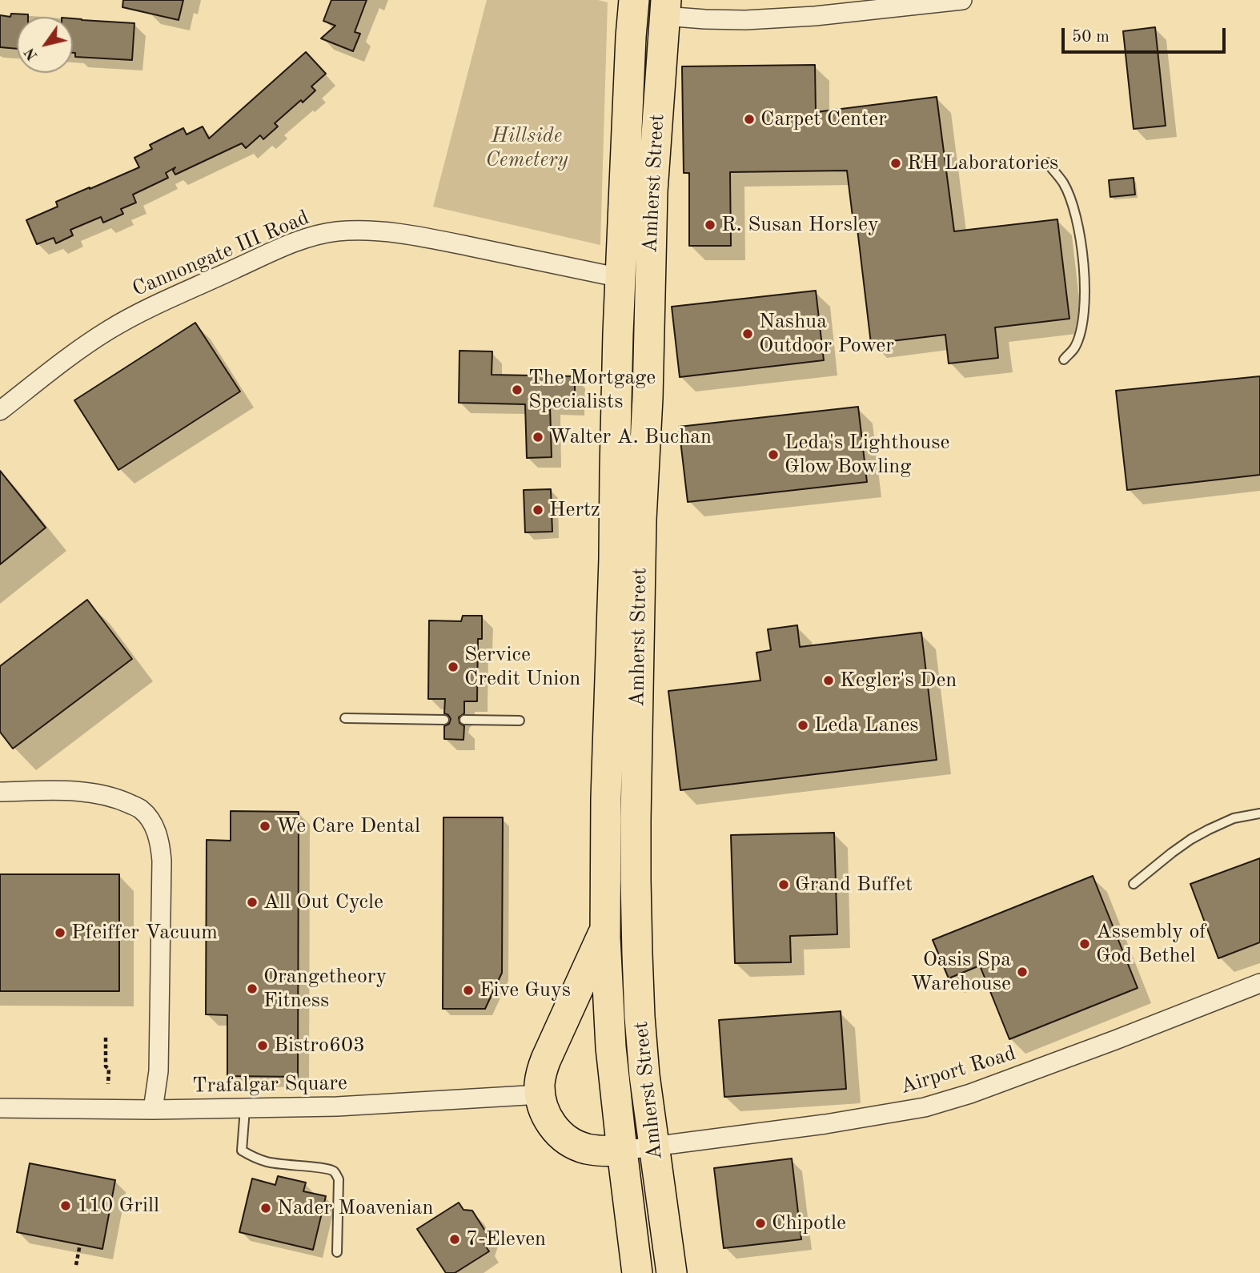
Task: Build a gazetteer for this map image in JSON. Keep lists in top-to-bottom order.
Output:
{
  "streets": {
    "highway": ["Amherst Street"],
    "street": ["Cannongate III Road", "Airport Road", "Trafalgar Square"]
  },
  "crossings": [
    ["Amherst Street", "Cannongate III Road"],
    ["Amherst Street", "Airport Road"]
  ],
  "parks": ["Hillside Cemetery"],
  "places": [
    "Carpet Center",
    "RH Laboratories",
    "R. Susan Horsley",
    "Nashua Outdoor Power",
    "The Mortgage Specialists",
    "Walter A. Buchan",
    "Leda's Lighthouse Glow Bowling",
    "Hertz",
    "Service Credit Union",
    "Kegler's Den",
    "Leda Lanes",
    "We Care Dental",
    "Grand Buffet",
    "All Out Cycle",
    "Pfeiffer Vacuum",
    "Assembly of God Bethel",
    "Oasis Spa Warehouse",
    "Orangetheory Fitness",
    "Five Guys",
    "Bistro603",
    "110 Grill",
    "Nader Moavenian",
    "Chipotle",
    "7-Eleven"
  ],
  "scale_bar": "50 m",
  "north": "bottom left"
}
